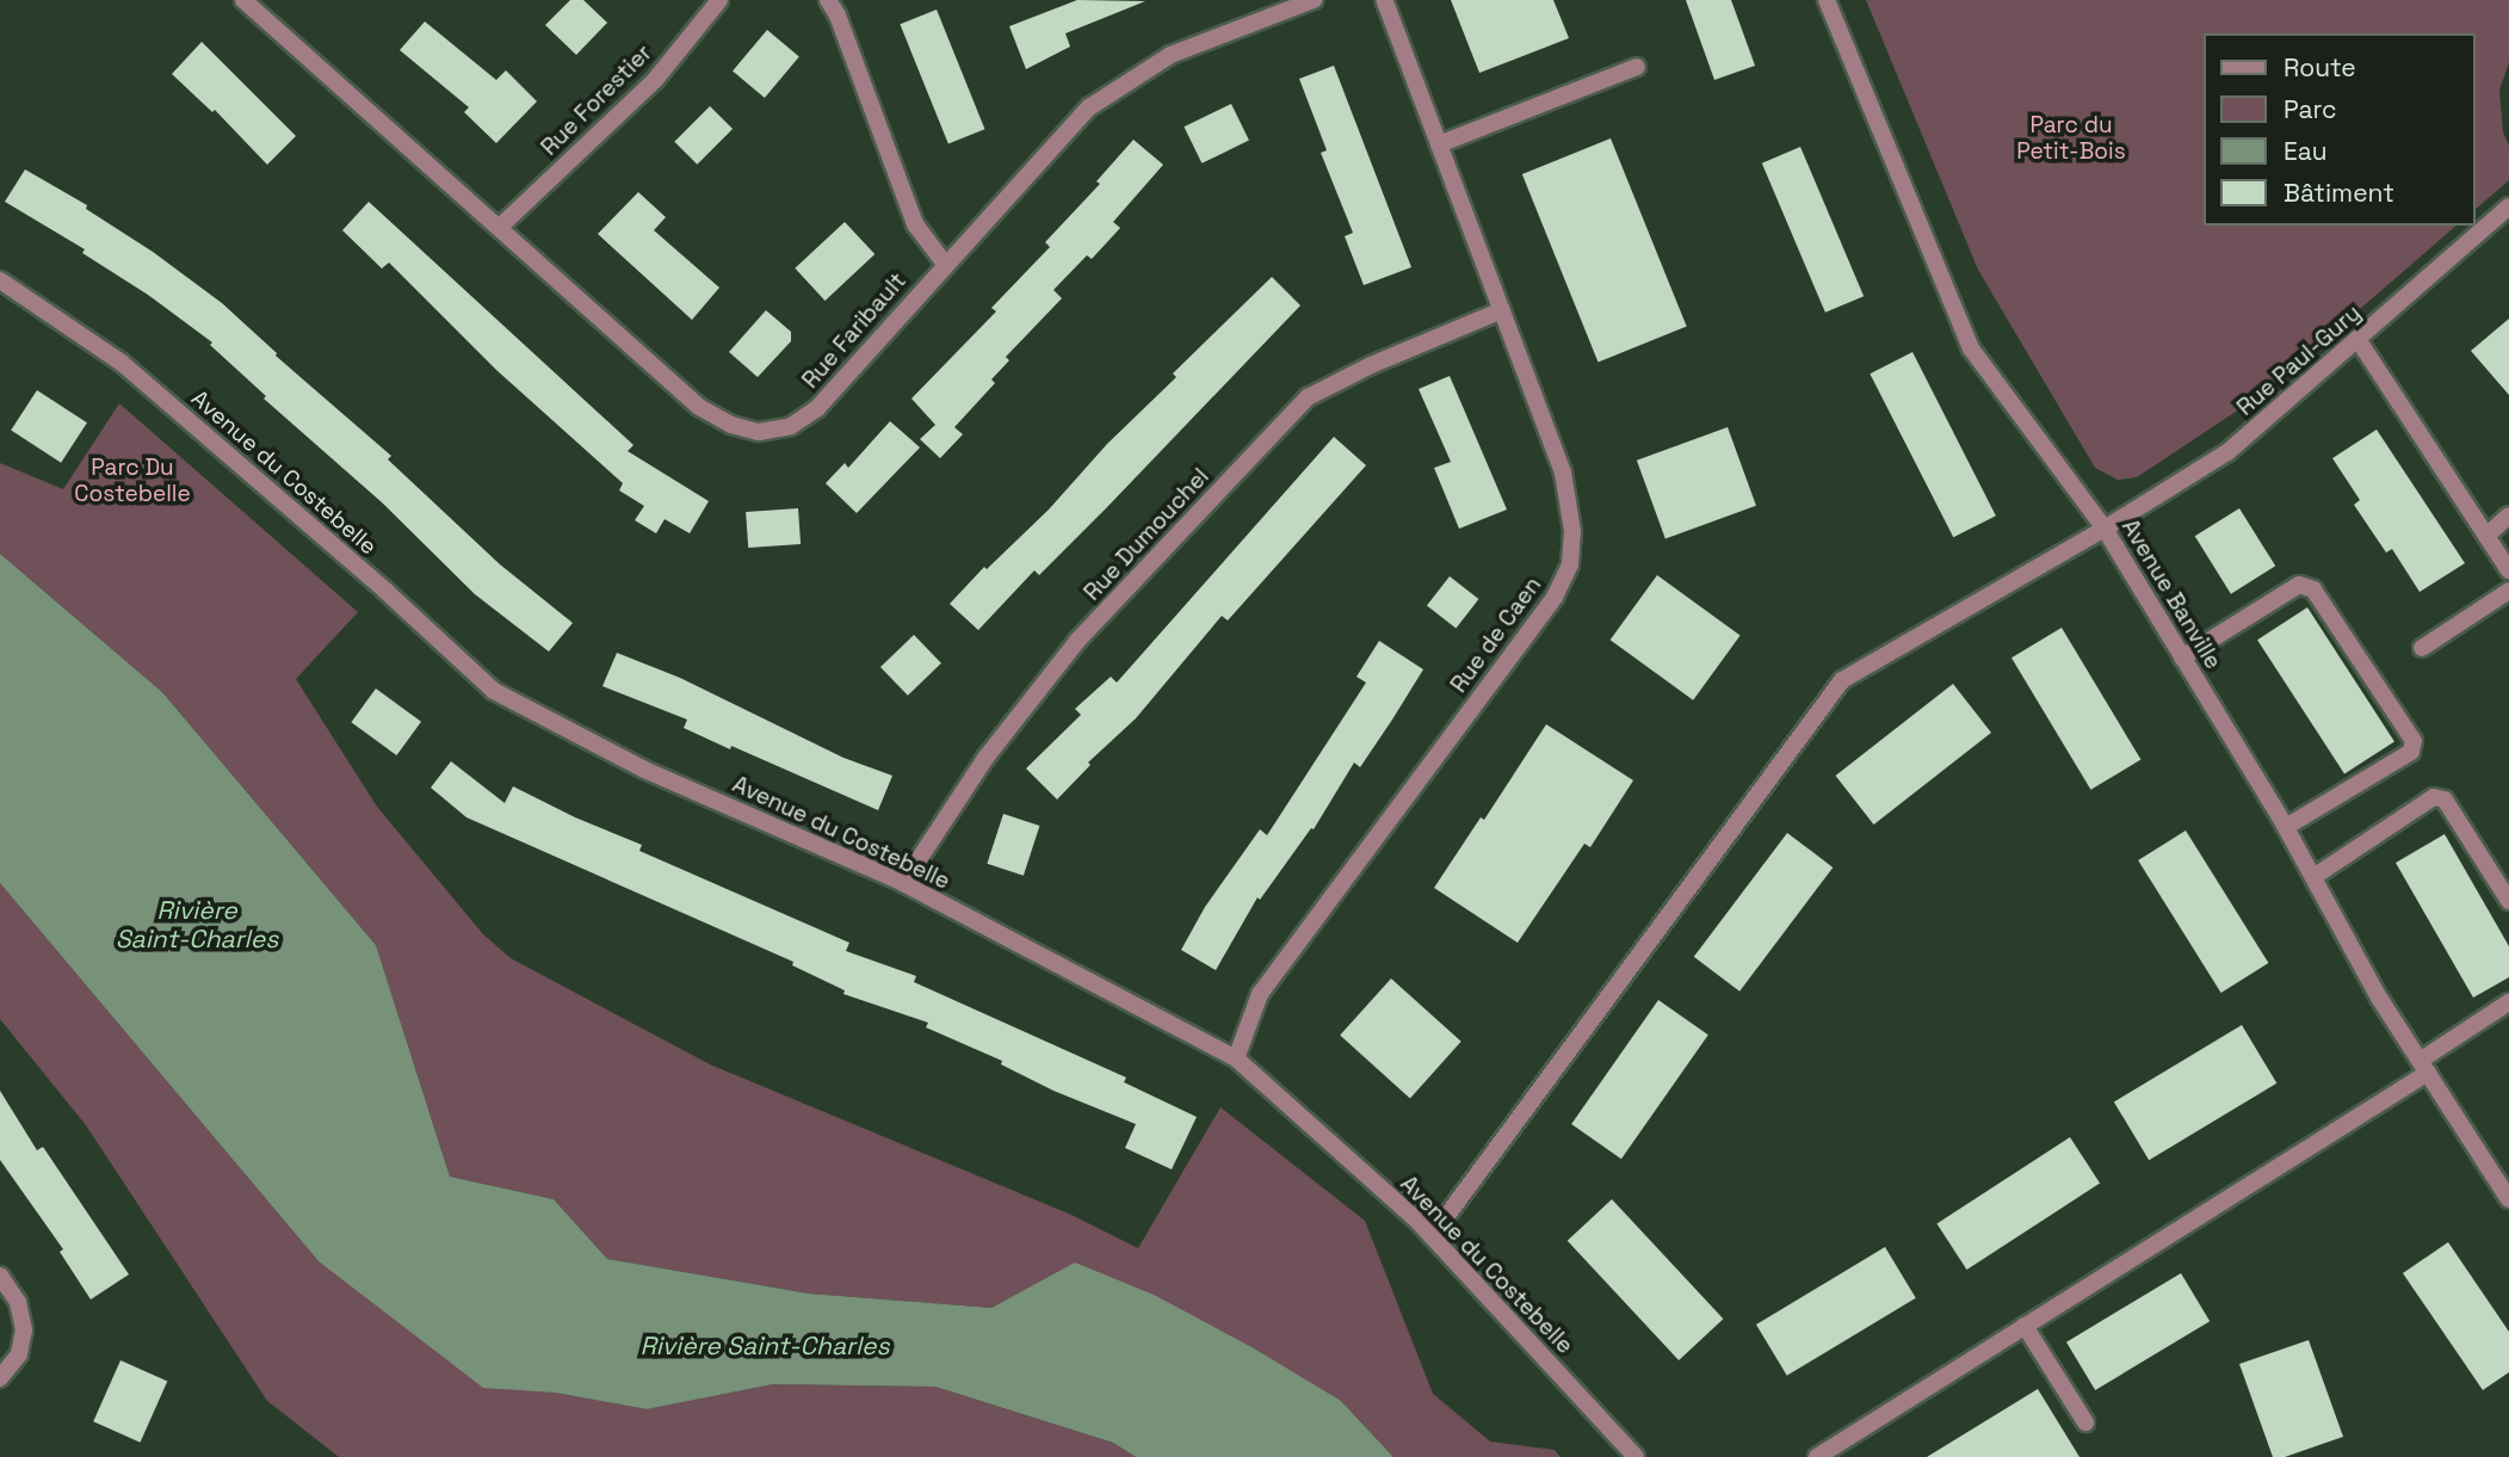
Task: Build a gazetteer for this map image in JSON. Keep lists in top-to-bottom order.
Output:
{
  "streets": {
    "street": [
      "Rue Forestier",
      "Rue Faribault",
      "Rue Paul-Gury",
      "Avenue du Costebelle",
      "Rue Dumouchel",
      "Avenue Banville",
      "Rue de Caen"
    ]
  },
  "crossings": [
    ["Rue Forestier", "Rue Faribault"],
    ["Rue Paul-Gury", "Avenue du Costebelle"],
    ["Rue Paul-Gury", "Avenue Banville"],
    ["Avenue du Costebelle", "Rue Dumouchel"],
    ["Avenue du Costebelle", "Rue de Caen"],
    ["Rue Dumouchel", "Rue de Caen"]
  ],
  "water": ["Rivière Saint-Charles"],
  "parks": ["Parc du Petit-Bois", "Parc Du Costebelle"],
  "legend": [
    "Route",
    "Parc",
    "Eau",
    "Bâtiment"
  ]
}
